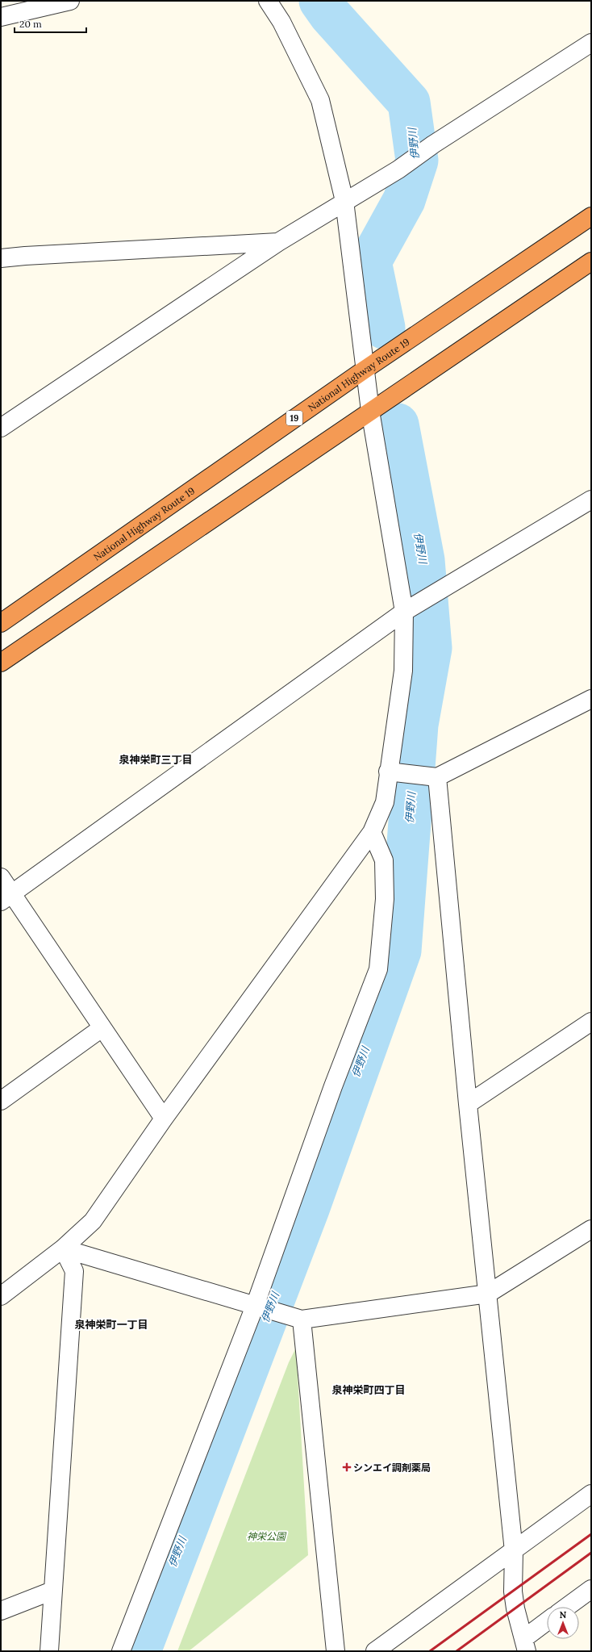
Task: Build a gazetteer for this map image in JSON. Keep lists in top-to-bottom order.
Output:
{
  "streets": {
    "highway": ["National Highway Route 19", "19"]
  },
  "districts": ["泉神栄町三丁目", "泉神栄町一丁目", "泉神栄町四丁目"],
  "water": ["伊野川"],
  "parks": ["神栄公園"],
  "places": {
    "health": ["シンエイ調剤薬局"]
  },
  "scale_bar": "20 m",
  "north": "top"
}
